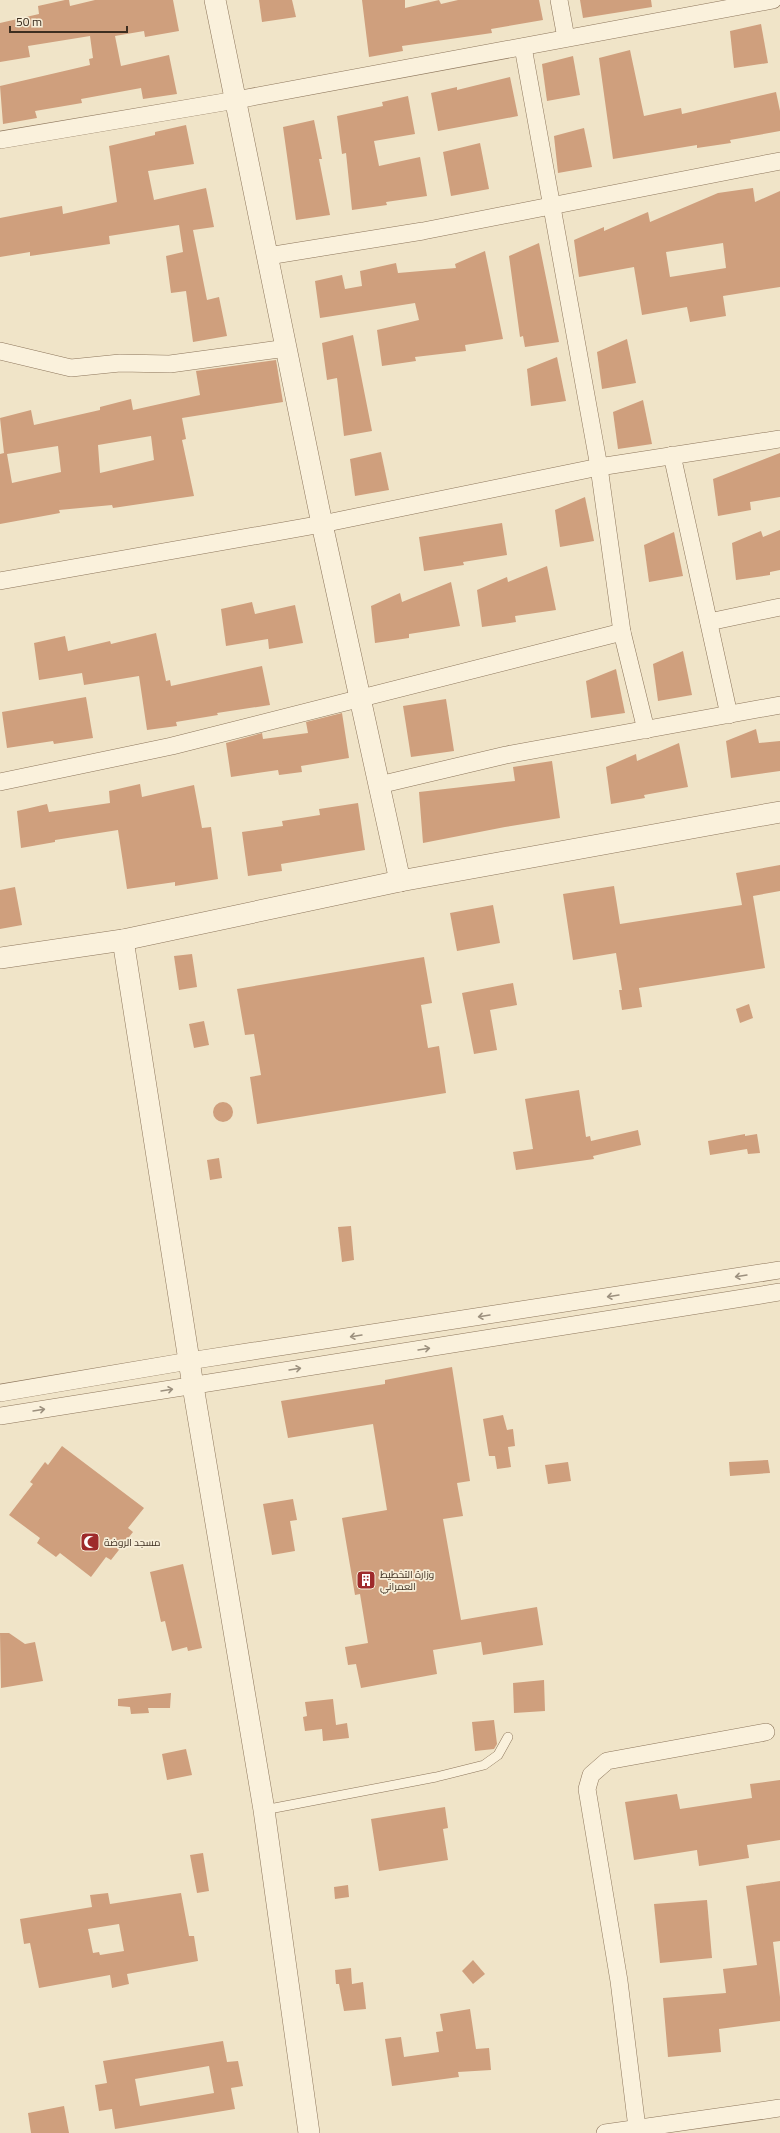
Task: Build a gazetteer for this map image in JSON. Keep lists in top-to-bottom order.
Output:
{
  "places": {
    "mosque": ["مسجد الروضة"],
    "building": ["وزارة التخطيط العمراني"]
  },
  "scale_bar": "50 m"
}
